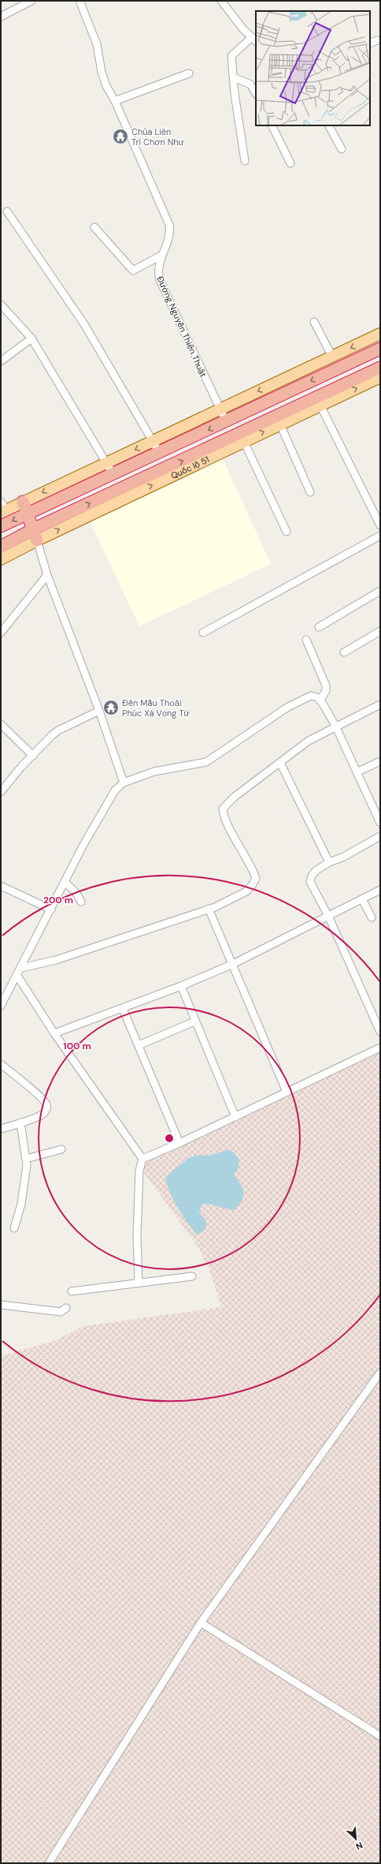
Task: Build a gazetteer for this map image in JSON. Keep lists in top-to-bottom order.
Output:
{
  "streets": {
    "highway": ["Quốc lộ 51"],
    "street": ["Đường Nguyễn Thiện Thuật"]
  },
  "places": {
    "temple": ["Chùa Liên Trí Chơn Như", "Đền Mẫu Thoải Phúc Xá Vọng Từ"]
  },
  "north": "bottom right",
  "rings": ["200 m", "100 m"]
}
